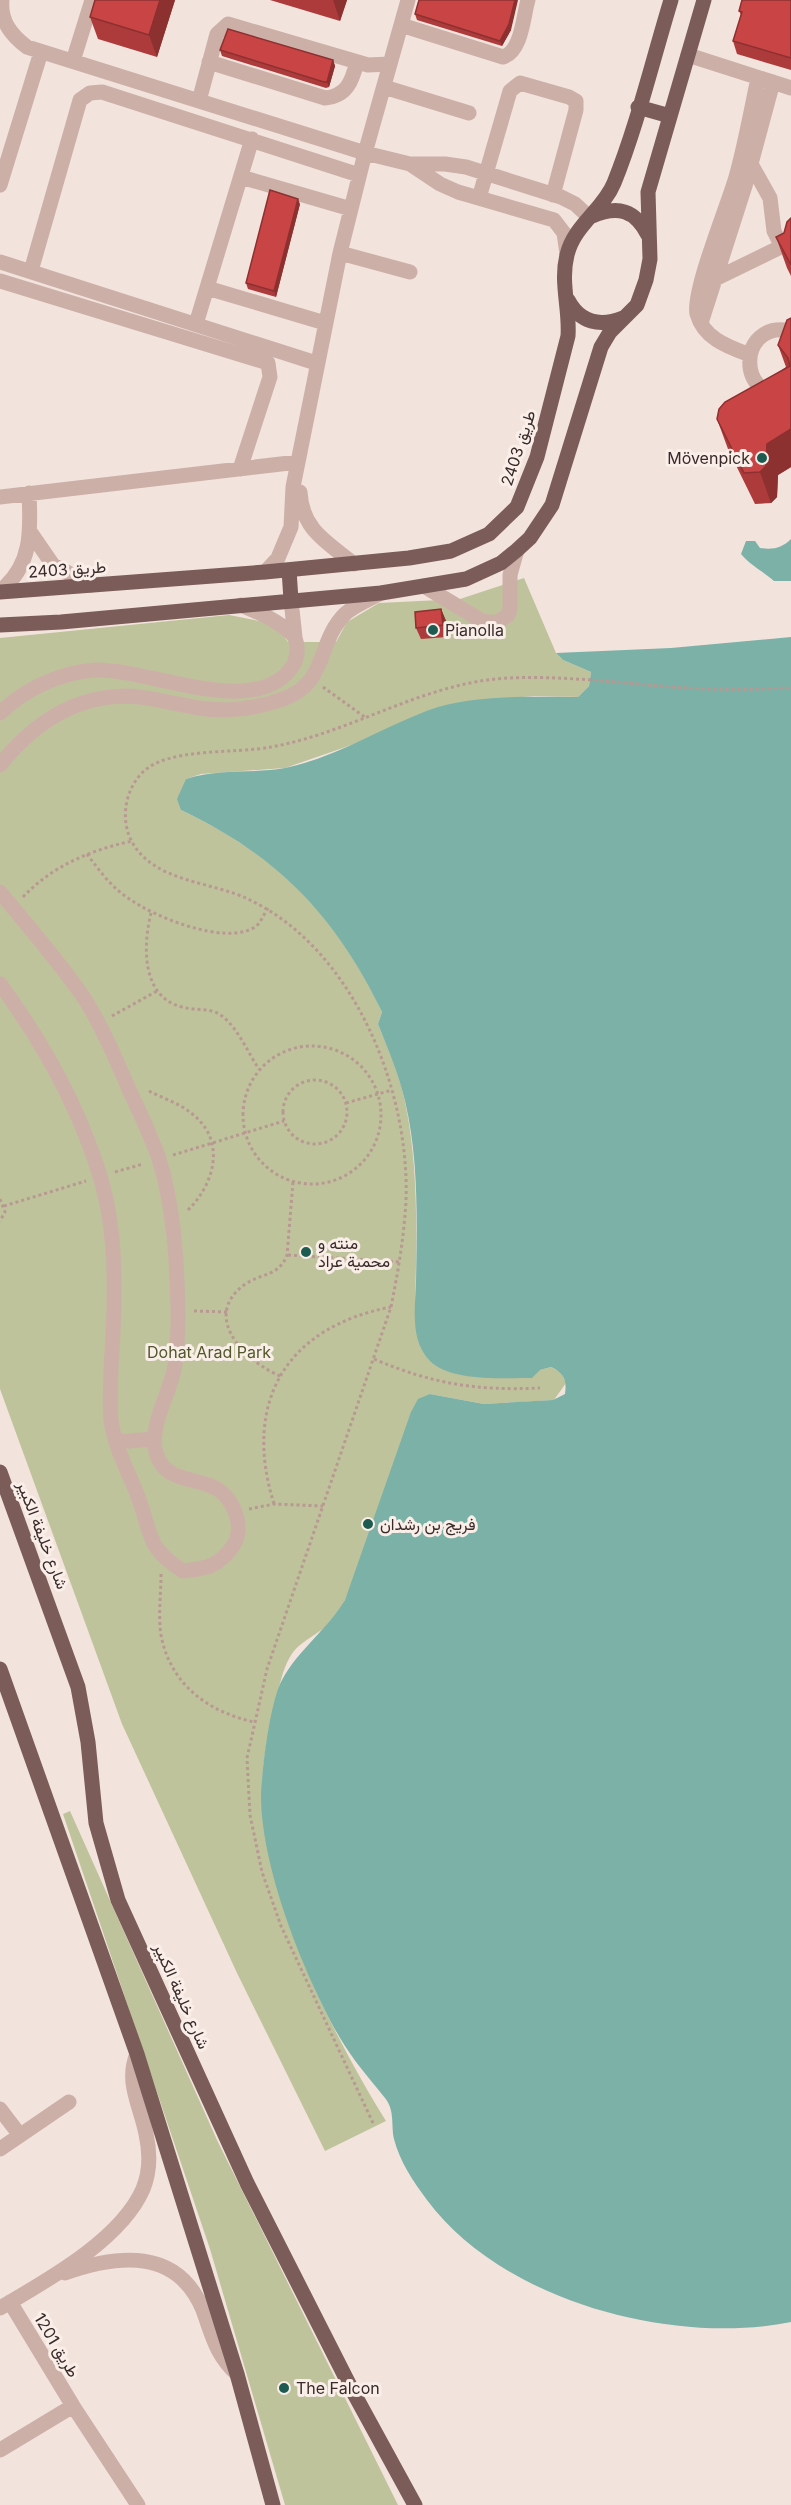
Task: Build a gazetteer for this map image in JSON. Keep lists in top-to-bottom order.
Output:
{
  "streets": {
    "main road": ["طريق 2403", "شارع خليفة الكبير"],
    "street": ["طريق 1201"]
  },
  "parks": ["Dohat Arad Park"],
  "places": [
    "Mövenpick",
    "Pianolla",
    "منته و محمية عراد",
    "فريج بن رشدان",
    "The Falcon"
  ]
}
